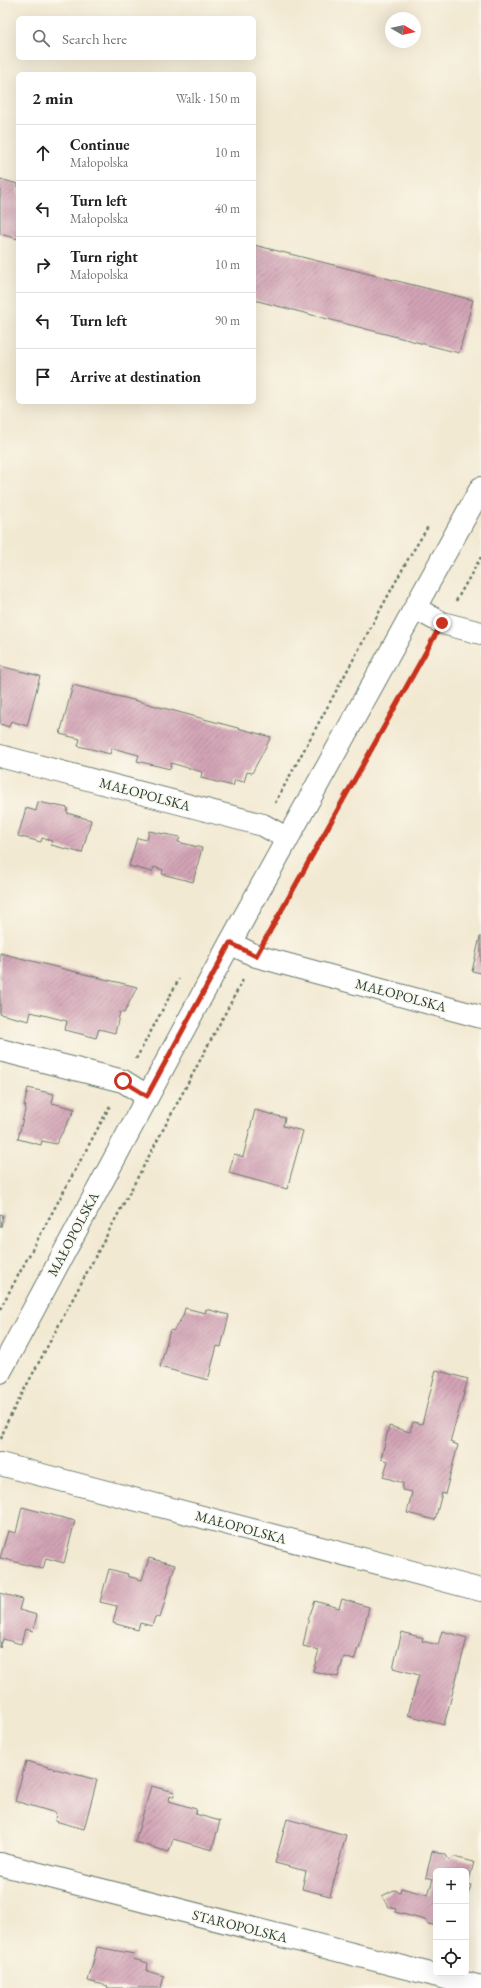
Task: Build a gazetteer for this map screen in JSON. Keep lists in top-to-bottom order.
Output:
{
  "streets": {
    "street": ["MAŁOPOLSKA", "STAROPOLSKA"]
  },
  "north": "right",
  "page": {
    "search": "Search here",
    "heading": ["2 min", "Walk · 150 m"],
    "list": [
      ["Continue", "Małopolska", "10 m"],
      ["Turn left", "Małopolska", "40 m"],
      ["Turn right", "Małopolska", "10 m"],
      ["Turn left", "90 m"],
      "Arrive at destination"
    ],
    "map_buttons": ["+", "−"]
  }
}
